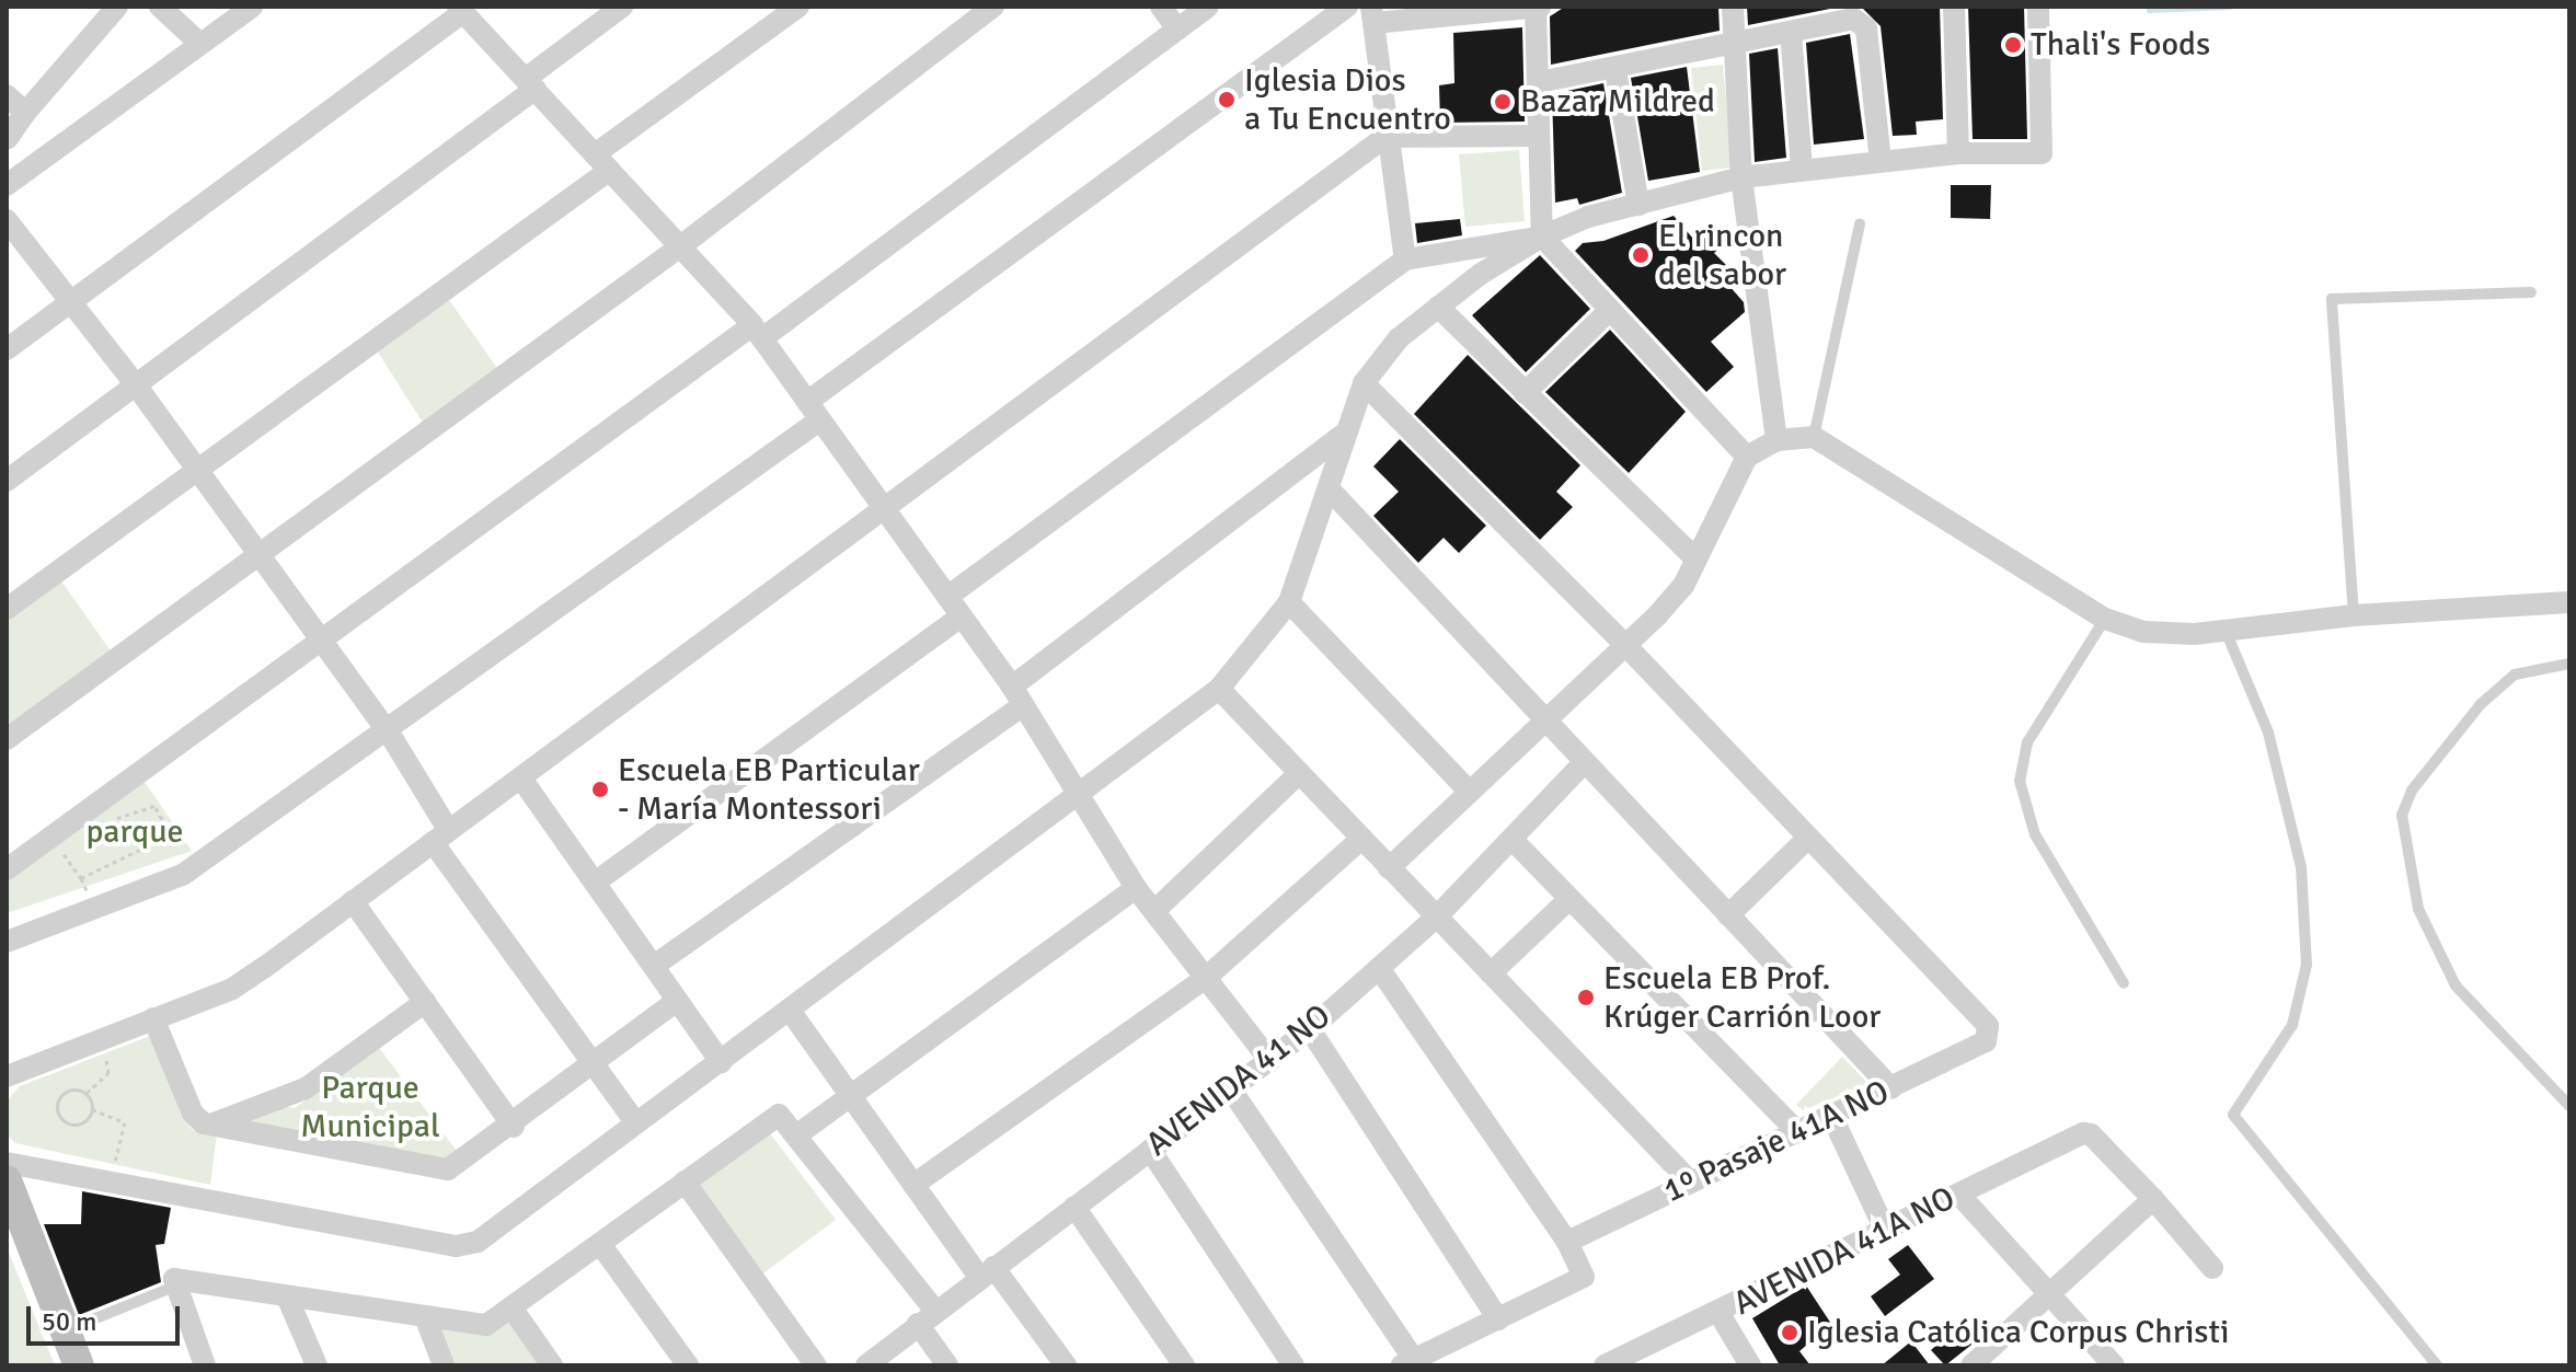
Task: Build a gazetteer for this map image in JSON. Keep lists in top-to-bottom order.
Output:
{
  "streets": {
    "street": ["AVENIDA 41 NO", "1º Pasaje 41A NO", "AVENIDA 41A NO"]
  },
  "parks": ["parque", "Parque Municipal"],
  "places": [
    "Thali's Foods",
    "Iglesia Dios a Tu Encuentro",
    "Bazar Mildred",
    "El rincon del sabor",
    "Escuela EB Particular - María Montessori",
    "Escuela EB Prof. Krúger Carrión Loor",
    "Iglesia Católica Corpus Christi"
  ],
  "scale_bar": "50 m"
}
